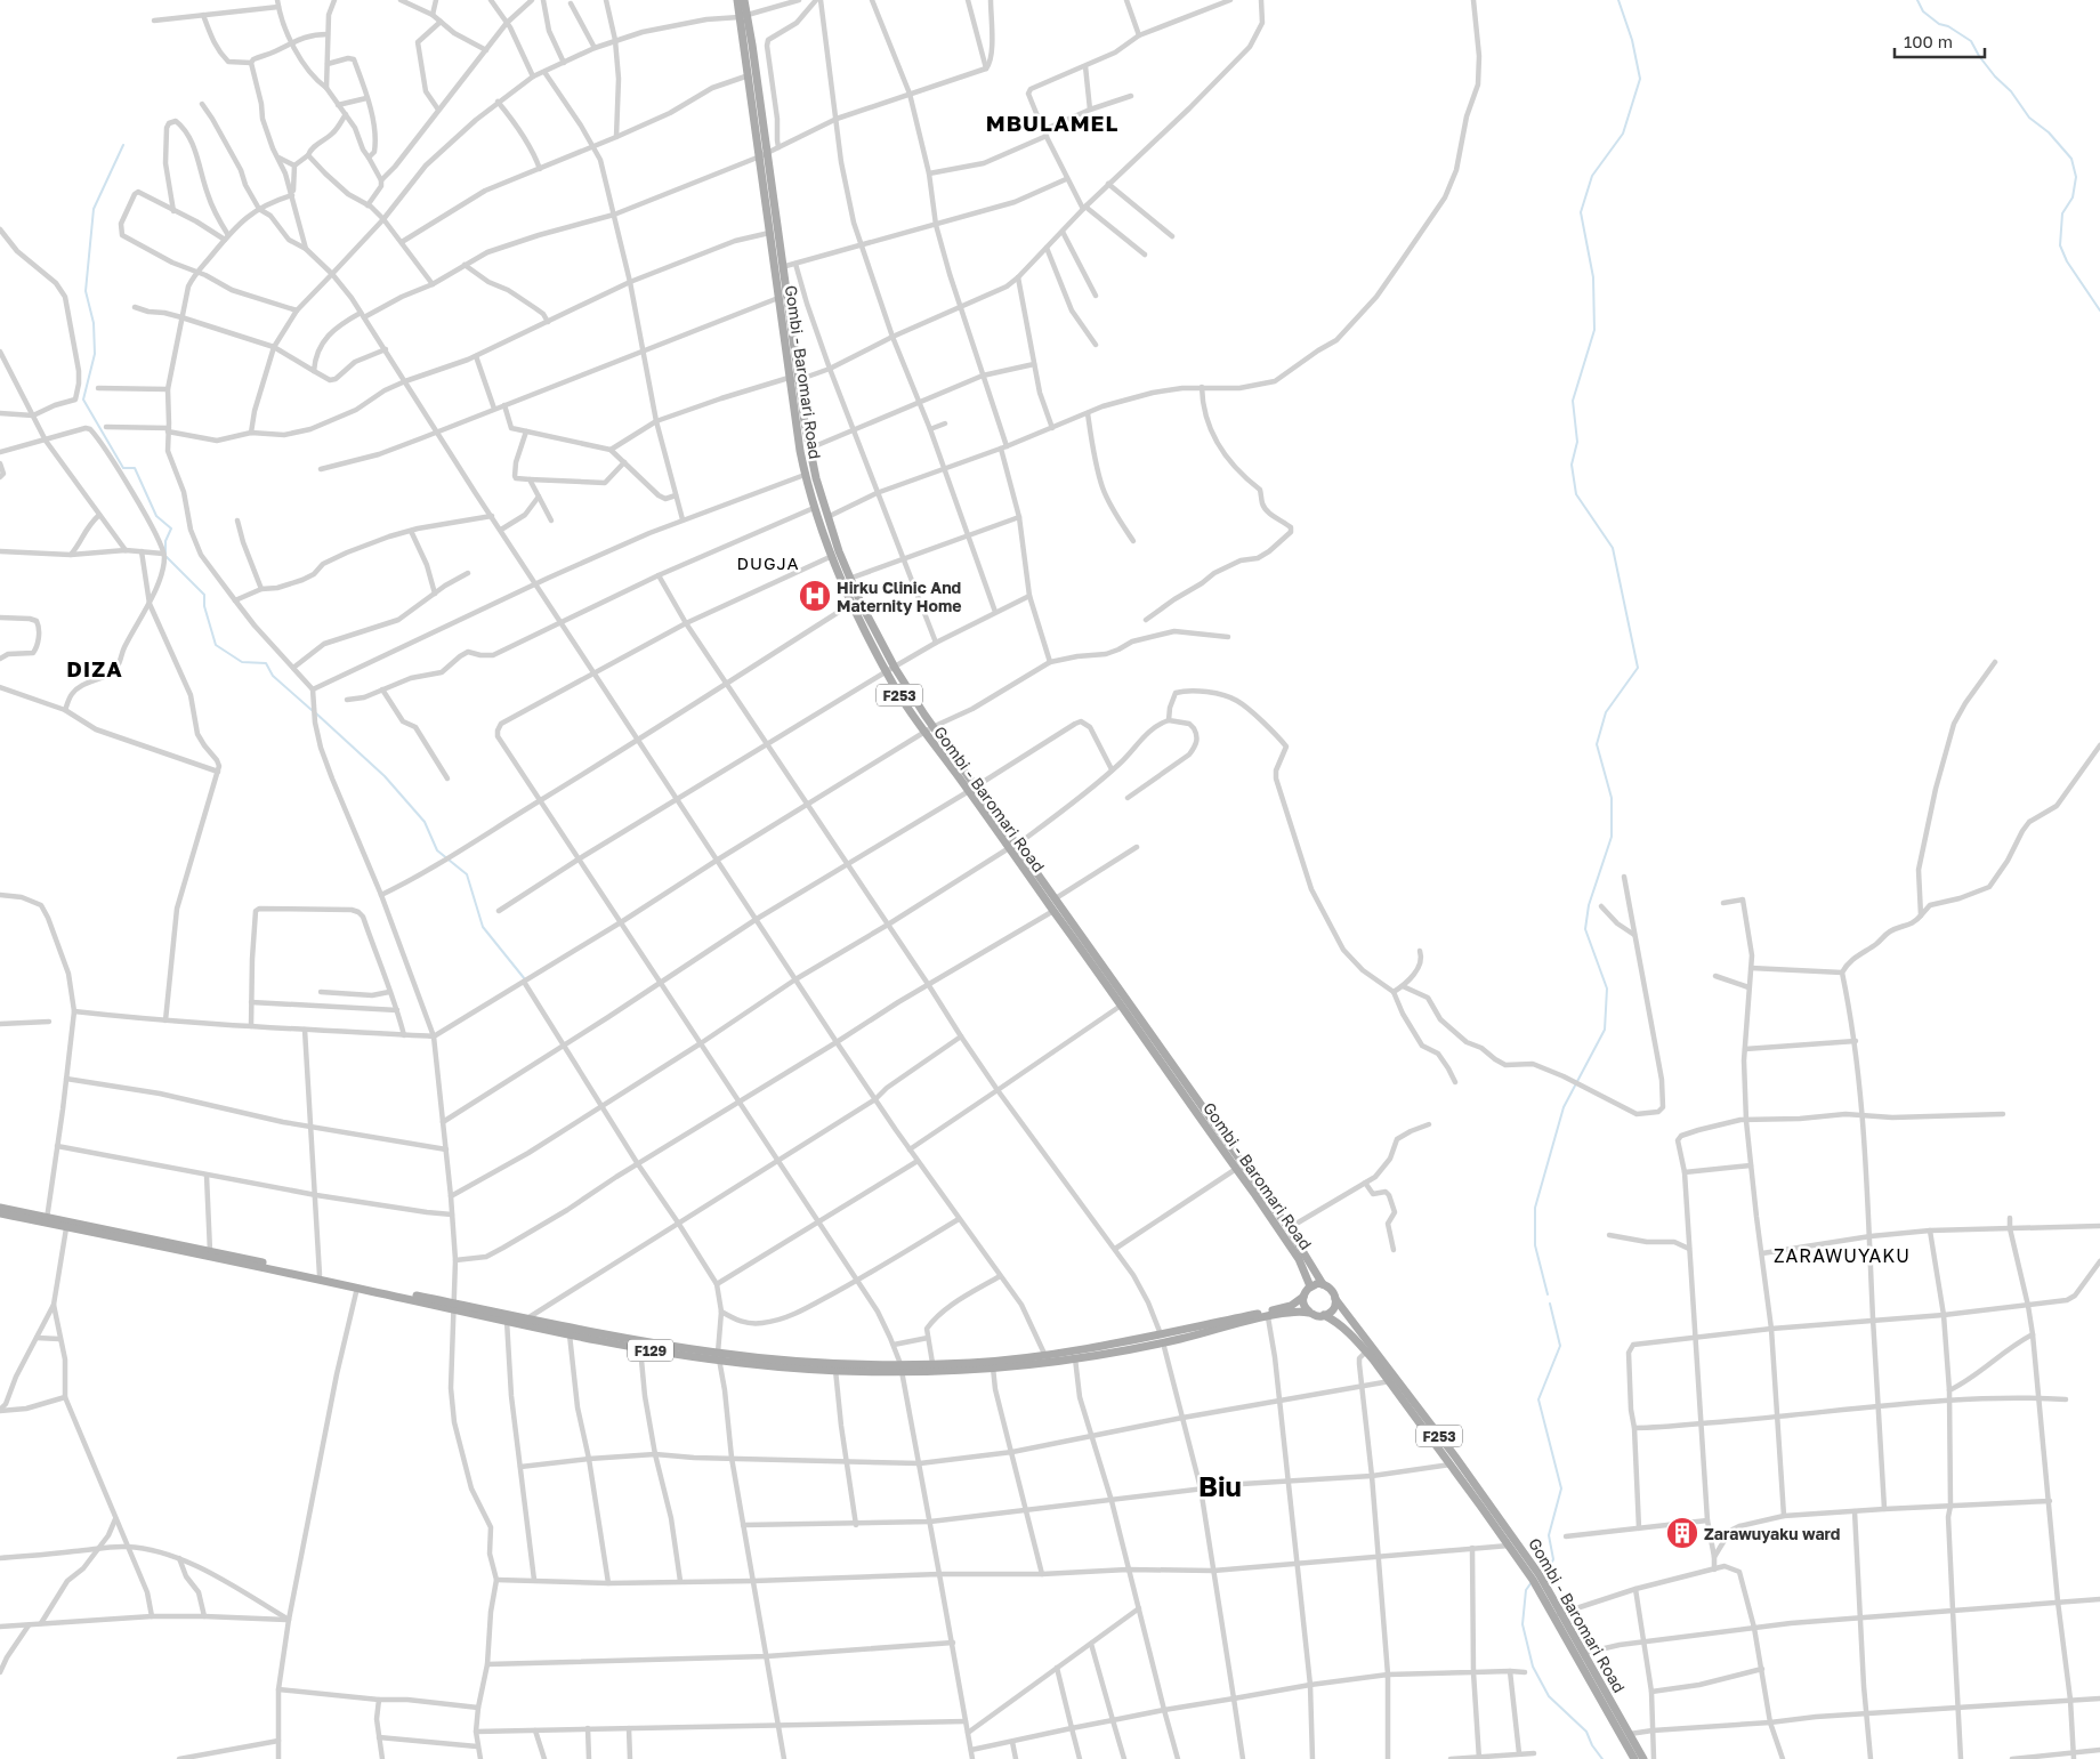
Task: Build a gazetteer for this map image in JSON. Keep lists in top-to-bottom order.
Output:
{
  "streets": {
    "main road": ["Gombi - Baromari Road", "F253", "F129"]
  },
  "crossings": [
    ["Gombi - Baromari Road", "F253"],
    ["Gombi - Baromari Road", "F129"],
    ["F253", "F129"]
  ],
  "districts": [
    "MBULAMEL",
    "DUGJA",
    "DIZA",
    "ZARAWUYAKU",
    "Biu"
  ],
  "places": {
    "hospital": ["Hirku Clinic And Maternity Home"],
    "building": ["Zarawuyaku ward"]
  },
  "scale_bar": "100 m"
}
